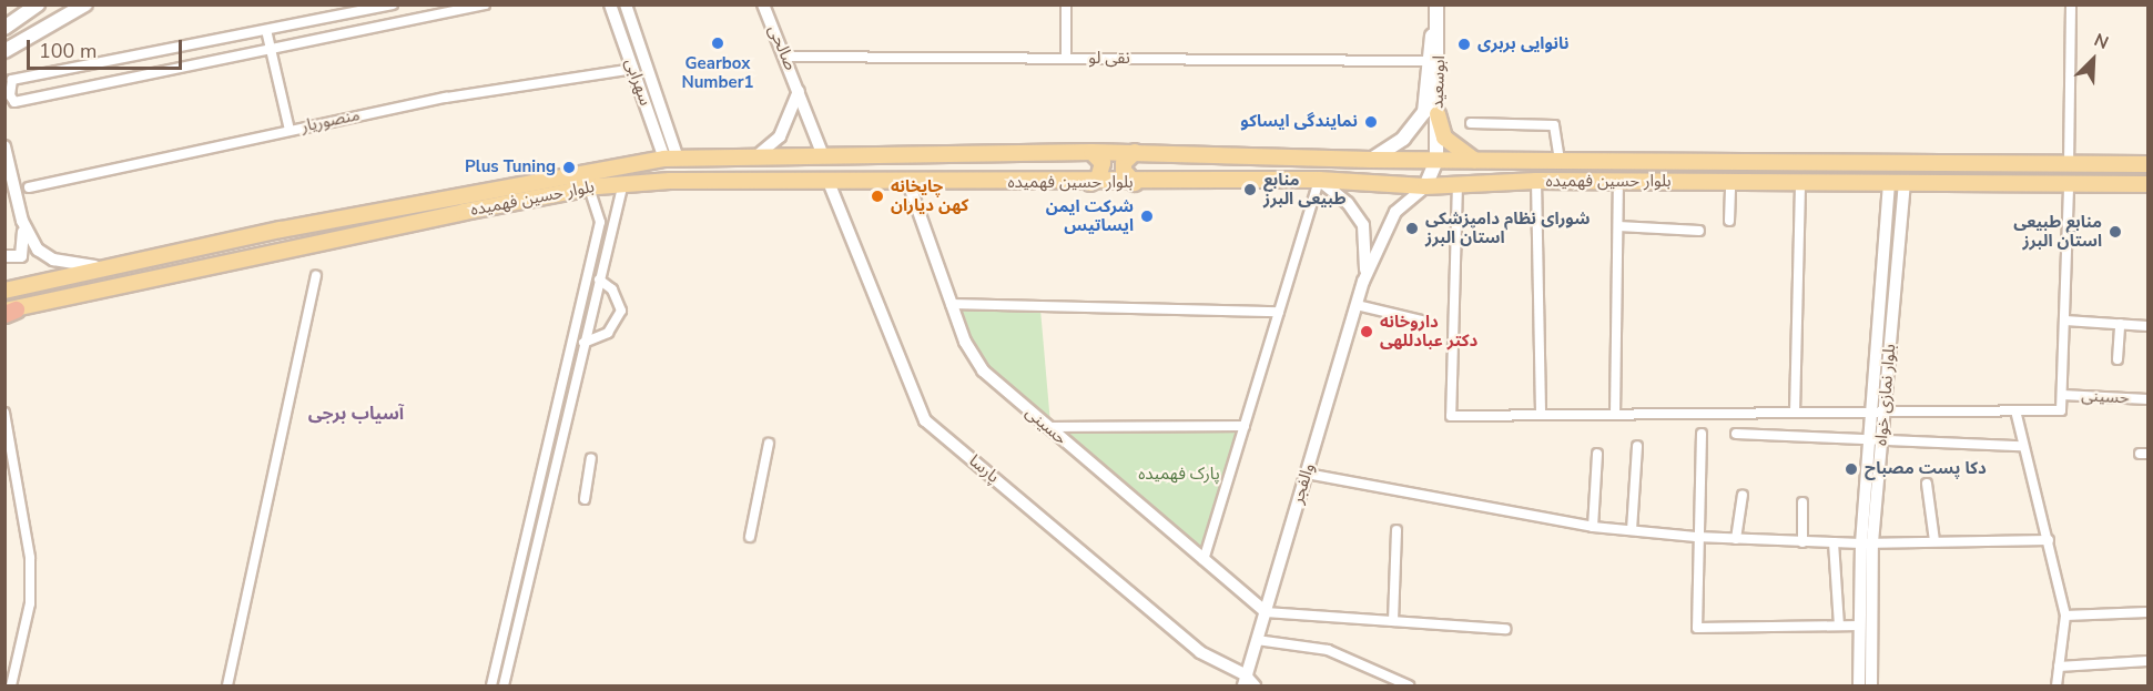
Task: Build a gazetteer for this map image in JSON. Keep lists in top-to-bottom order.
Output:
{
  "streets": {
    "main road": ["ابوسعید", "بلوار حسین فهمیده"],
    "street": [
      "صالحی",
      "نقی لو",
      "سهرابی",
      "منصوریار",
      "بلوار نمازی خواه",
      "حسینی",
      "پارسا",
      "والفجر"
    ]
  },
  "crossings": [
    ["صالحی", "نقی لو"],
    ["صالحی", "بلوار حسین فهمیده"],
    ["سهرابی", "منصوریار"],
    ["سهرابی", "بلوار حسین فهمیده"],
    ["ابوسعید", "بلوار حسین فهمیده"],
    ["بلوار حسین فهمیده", "بلوار نمازی خواه"],
    ["بلوار حسین فهمیده", "حسینی"],
    ["بلوار حسین فهمیده", "پارسا"],
    ["حسینی", "والفجر"],
    ["پارسا", "والفجر"]
  ],
  "districts": ["آسیاب برجی"],
  "parks": ["پارک فهمیده"],
  "places": [
    "Gearbox Number1",
    "نانوایی بربری",
    "نمایندگی ایساکو",
    "Plus Tuning",
    "منابع طبیعی البرز",
    "چایخانه کهن دیاران",
    "شرکت ایمن ایساتیس",
    "شورای نظام دامپزشکی استان البرز",
    "منابع طبیعی استان البرز",
    "داروخانه دکتر عبادللهی",
    "دکا پست مصباح"
  ],
  "scale_bar": "100 m",
  "north": "top right"
}
